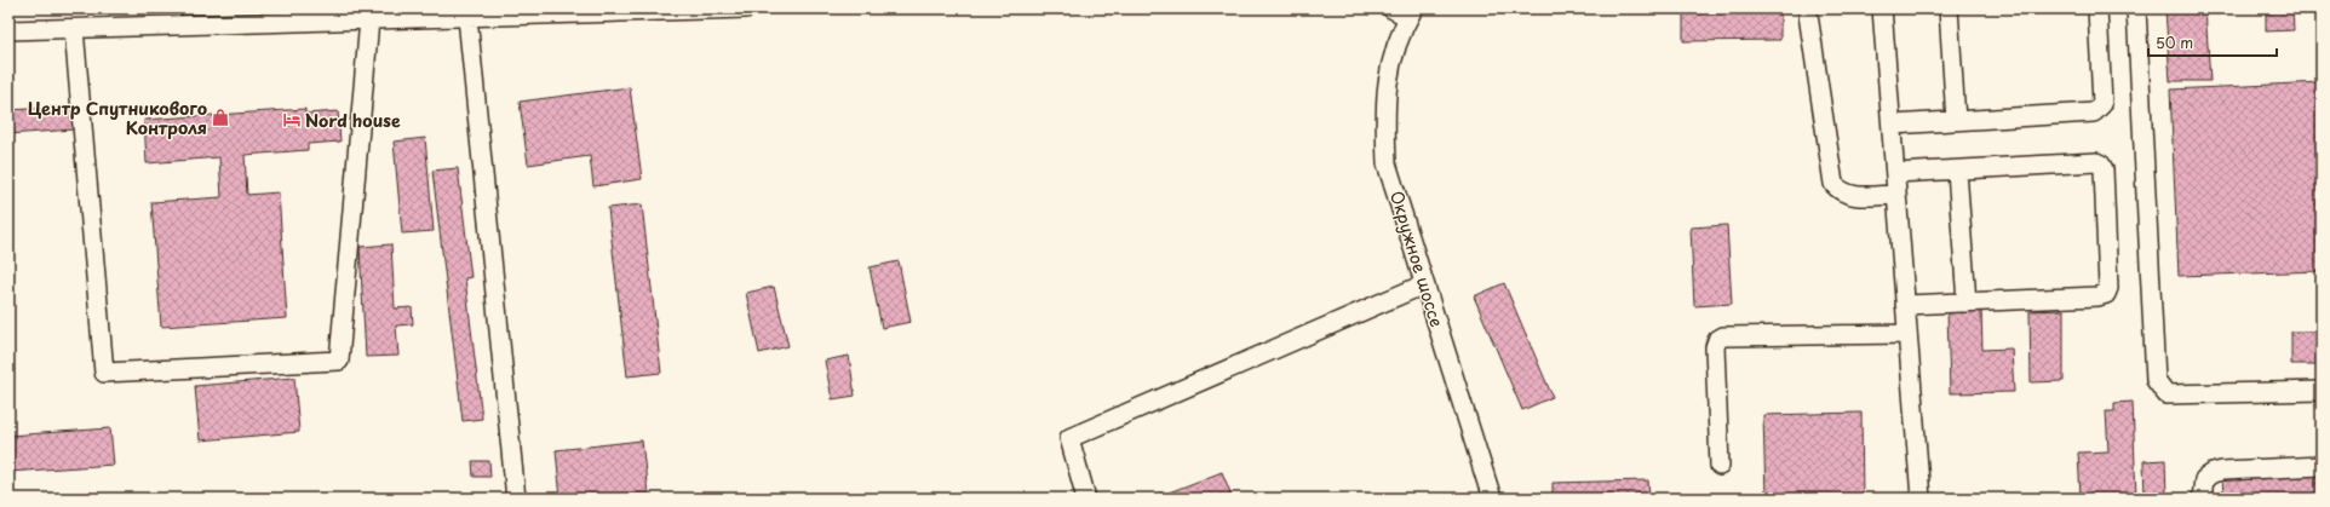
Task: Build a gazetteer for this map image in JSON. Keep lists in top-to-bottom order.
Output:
{
  "streets": {
    "street": ["Окружное шоссе"]
  },
  "places": {
    "shop": ["Центр Спутникового Контроля"],
    "hotel": ["Nord house"]
  },
  "scale_bar": "50 m"
}
